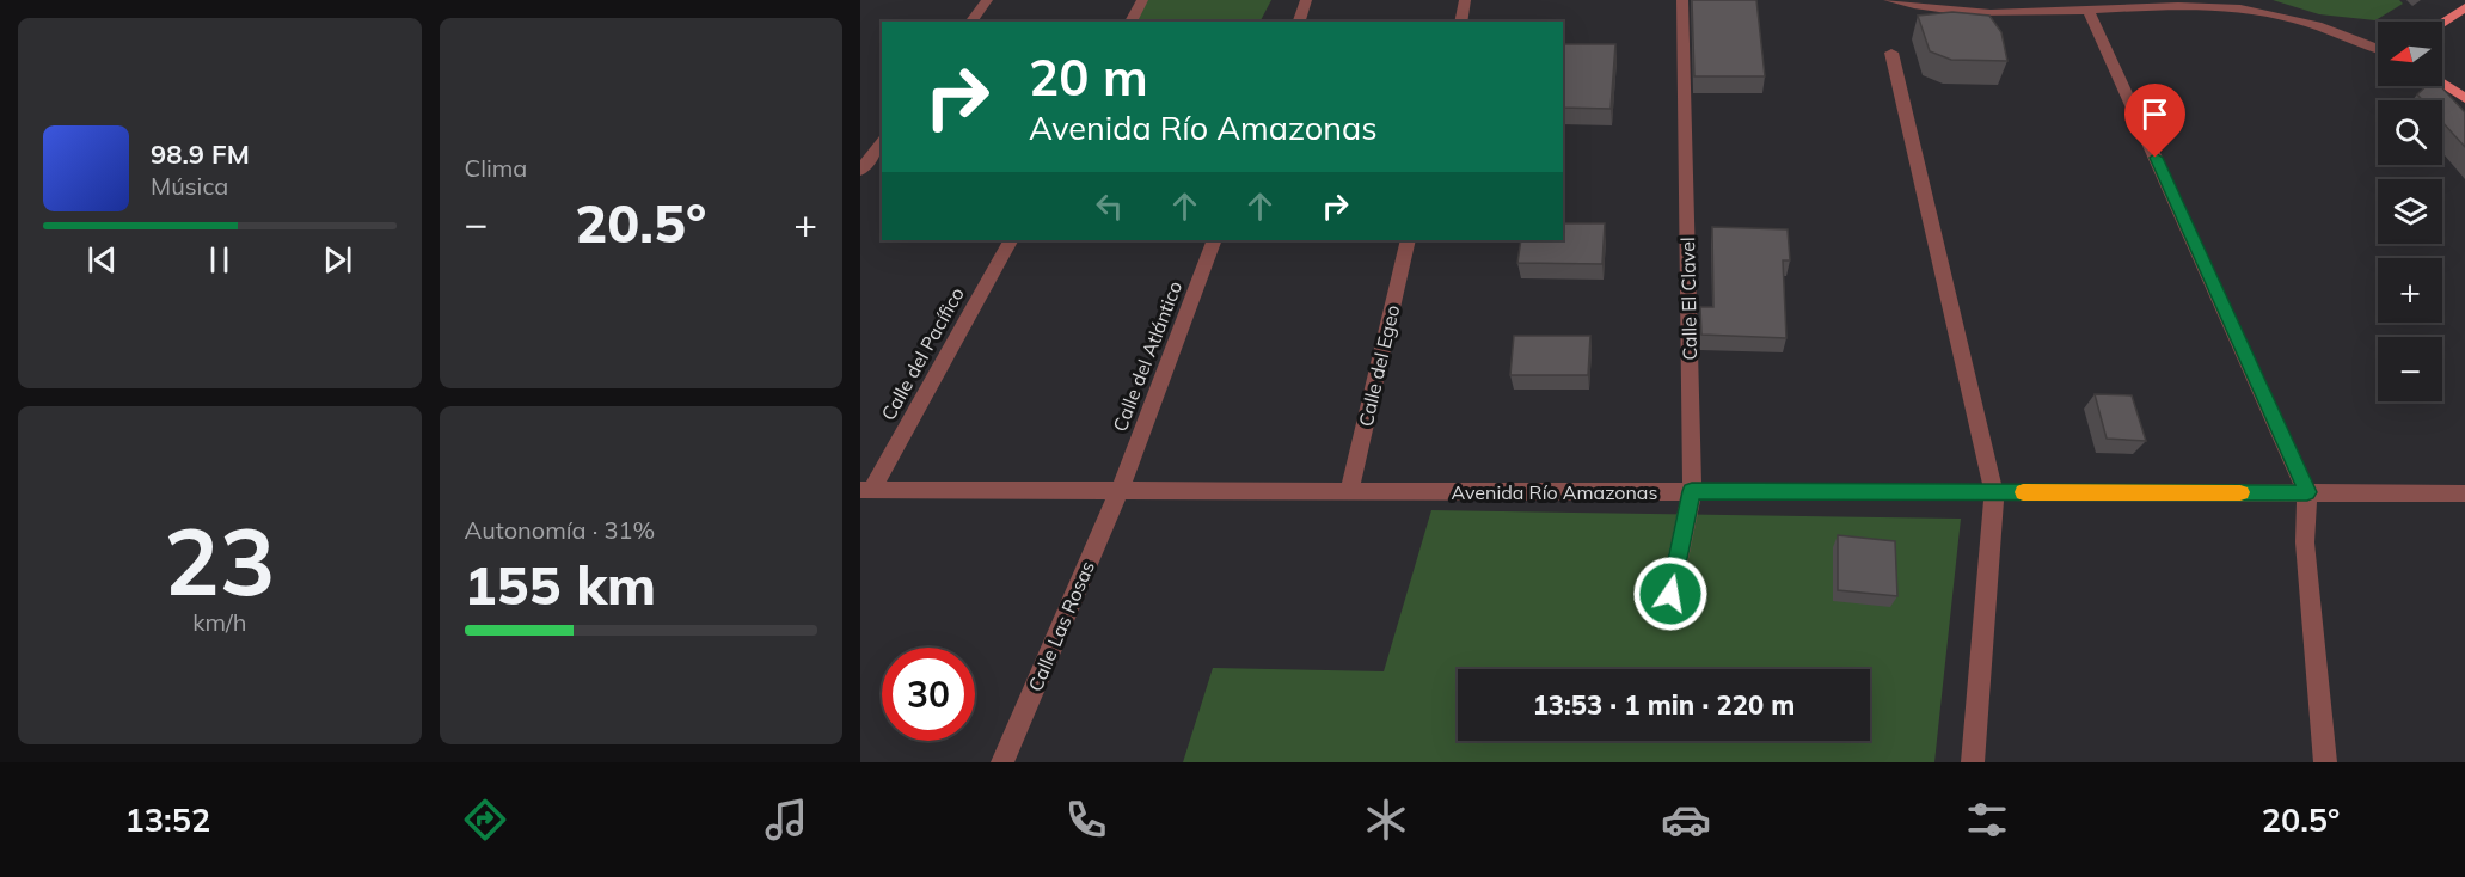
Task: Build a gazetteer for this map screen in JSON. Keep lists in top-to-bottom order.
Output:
{
  "streets": {
    "street": [
      "Calle El Clavel",
      "Calle del Pacífico",
      "Calle del Atlántico",
      "Calle del Egeo",
      "Avenida Río Amazonas",
      "Calle Las Rosas"
    ]
  },
  "crossings": [
    ["Calle El Clavel", "Avenida Río Amazonas"],
    ["Calle del Pacífico", "Avenida Río Amazonas"],
    ["Calle del Atlántico", "Avenida Río Amazonas"],
    ["Calle del Atlántico", "Calle Las Rosas"],
    ["Calle del Egeo", "Avenida Río Amazonas"],
    ["Avenida Río Amazonas", "Calle Las Rosas"]
  ],
  "north": "left",
  "page": {
    "tile": [
      "Clima",
      ["23", "km/h"],
      ["Autonomía · 31%", "155 km"]
    ],
    "map_buttons": ["+", "−"],
    "turn": ["20 m", "Avenida Río Amazonas"],
    "song": ["98.9 FM", "Música"],
    "heat": ["−", "20.5°", "+"],
    "limit": "30",
    "trip": "13:53 · 1 min · 220 m",
    "tabs": ["13:52", "20.5°"]
  }
}
